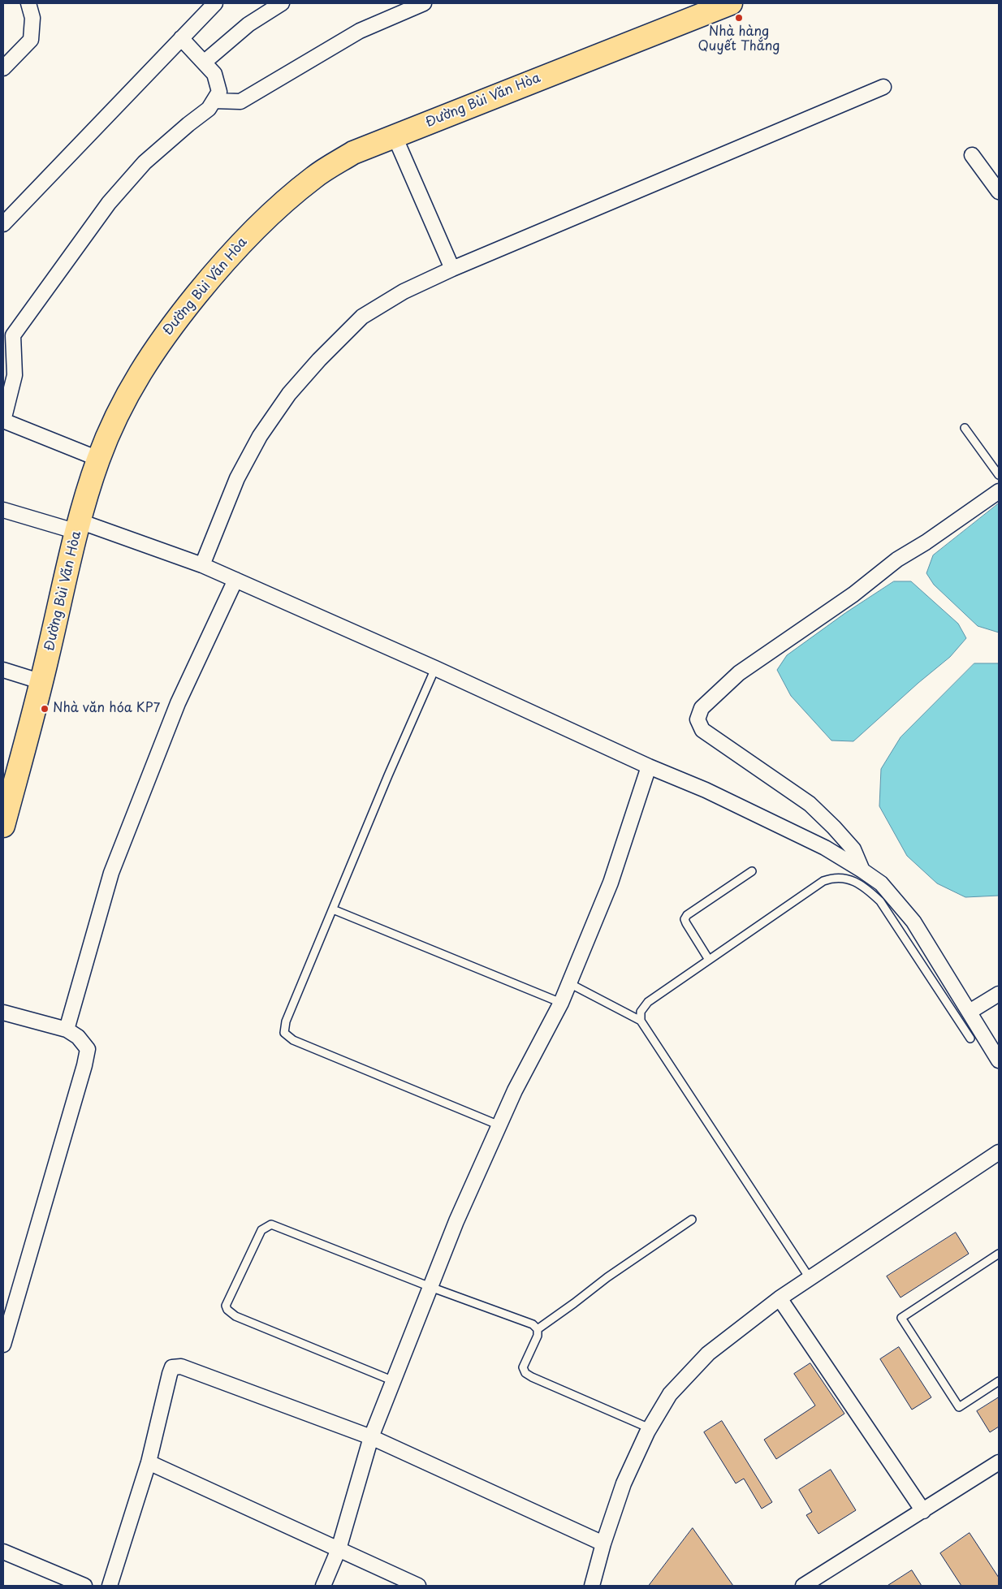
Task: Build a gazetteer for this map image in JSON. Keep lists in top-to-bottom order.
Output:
{
  "streets": {
    "main road": ["Đường Bùi Văn Hòa"]
  },
  "places": ["Nhà hàng Quyết Thắng", "Nhà văn hóa KP7"]
}
